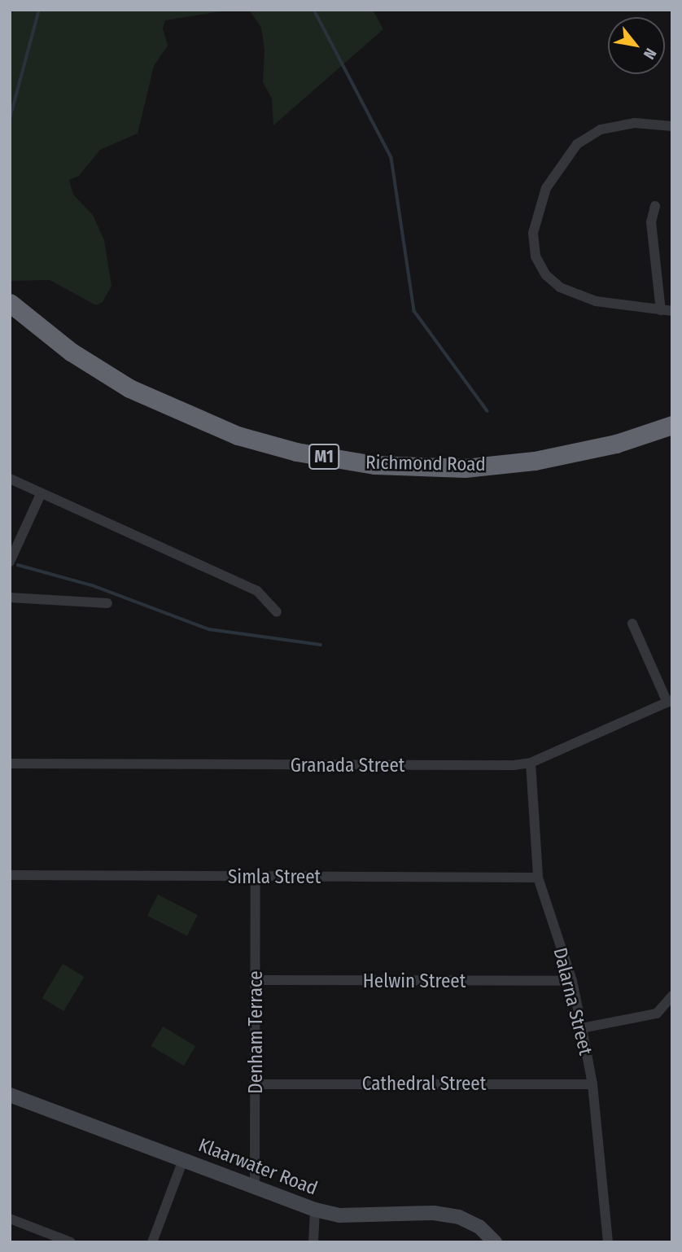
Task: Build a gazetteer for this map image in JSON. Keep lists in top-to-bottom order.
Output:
{
  "streets": {
    "highway": ["M1", "Richmond Road"],
    "street": [
      "Granada Street",
      "Simla Street",
      "Helwin Street",
      "Dalarna Street",
      "Denham Terrace",
      "Cathedral Street",
      "Klaarwater Road"
    ]
  },
  "crossings": [
    ["Granada Street", "Dalarna Street"],
    ["Simla Street", "Dalarna Street"],
    ["Simla Street", "Denham Terrace"],
    ["Helwin Street", "Dalarna Street"],
    ["Helwin Street", "Denham Terrace"],
    ["Dalarna Street", "Cathedral Street"],
    ["Denham Terrace", "Cathedral Street"],
    ["Denham Terrace", "Klaarwater Road"]
  ],
  "north": "bottom right"
}
